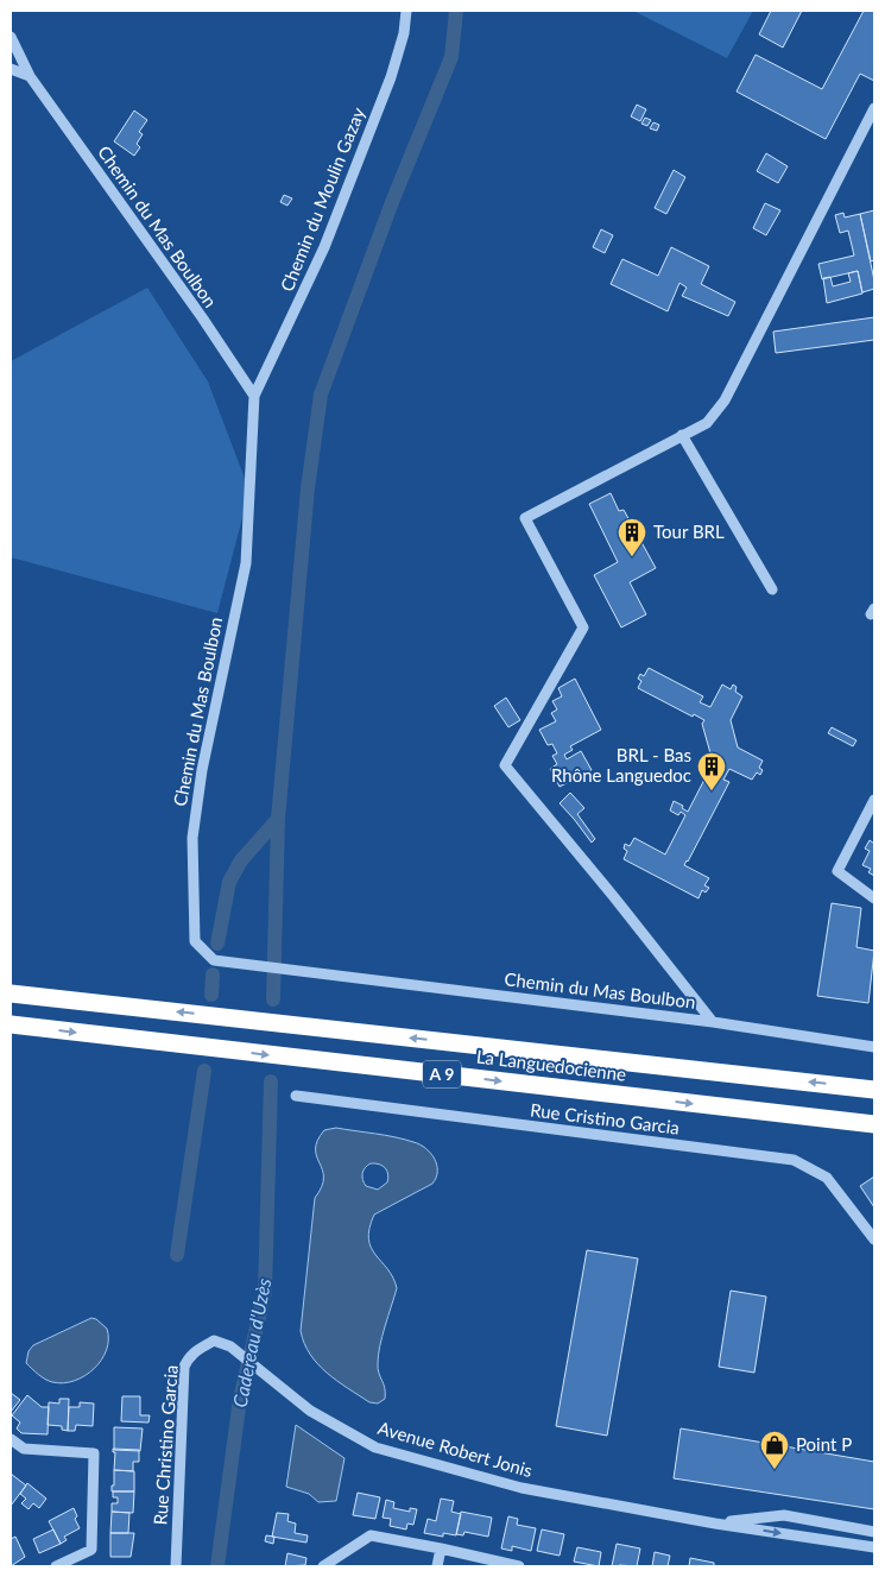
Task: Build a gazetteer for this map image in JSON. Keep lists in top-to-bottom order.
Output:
{
  "streets": {
    "highway": ["La Languedocienne", "A 9"],
    "street": [
      "Chemin du Moulin Gazay",
      "Chemin du Mas Boulbon",
      "Rue Cristino Garcia",
      "Rue Christino Garcia",
      "Avenue Robert Jonis"
    ]
  },
  "crossings": [
    ["Chemin du Moulin Gazay", "Chemin du Mas Boulbon"],
    ["Rue Christino Garcia", "Avenue Robert Jonis"]
  ],
  "water": ["Cadereau d'Uzès"],
  "places": {
    "building": ["Tour BRL", "BRL - Bas Rhône Languedoc"],
    "shop": ["Point P"]
  }
}
